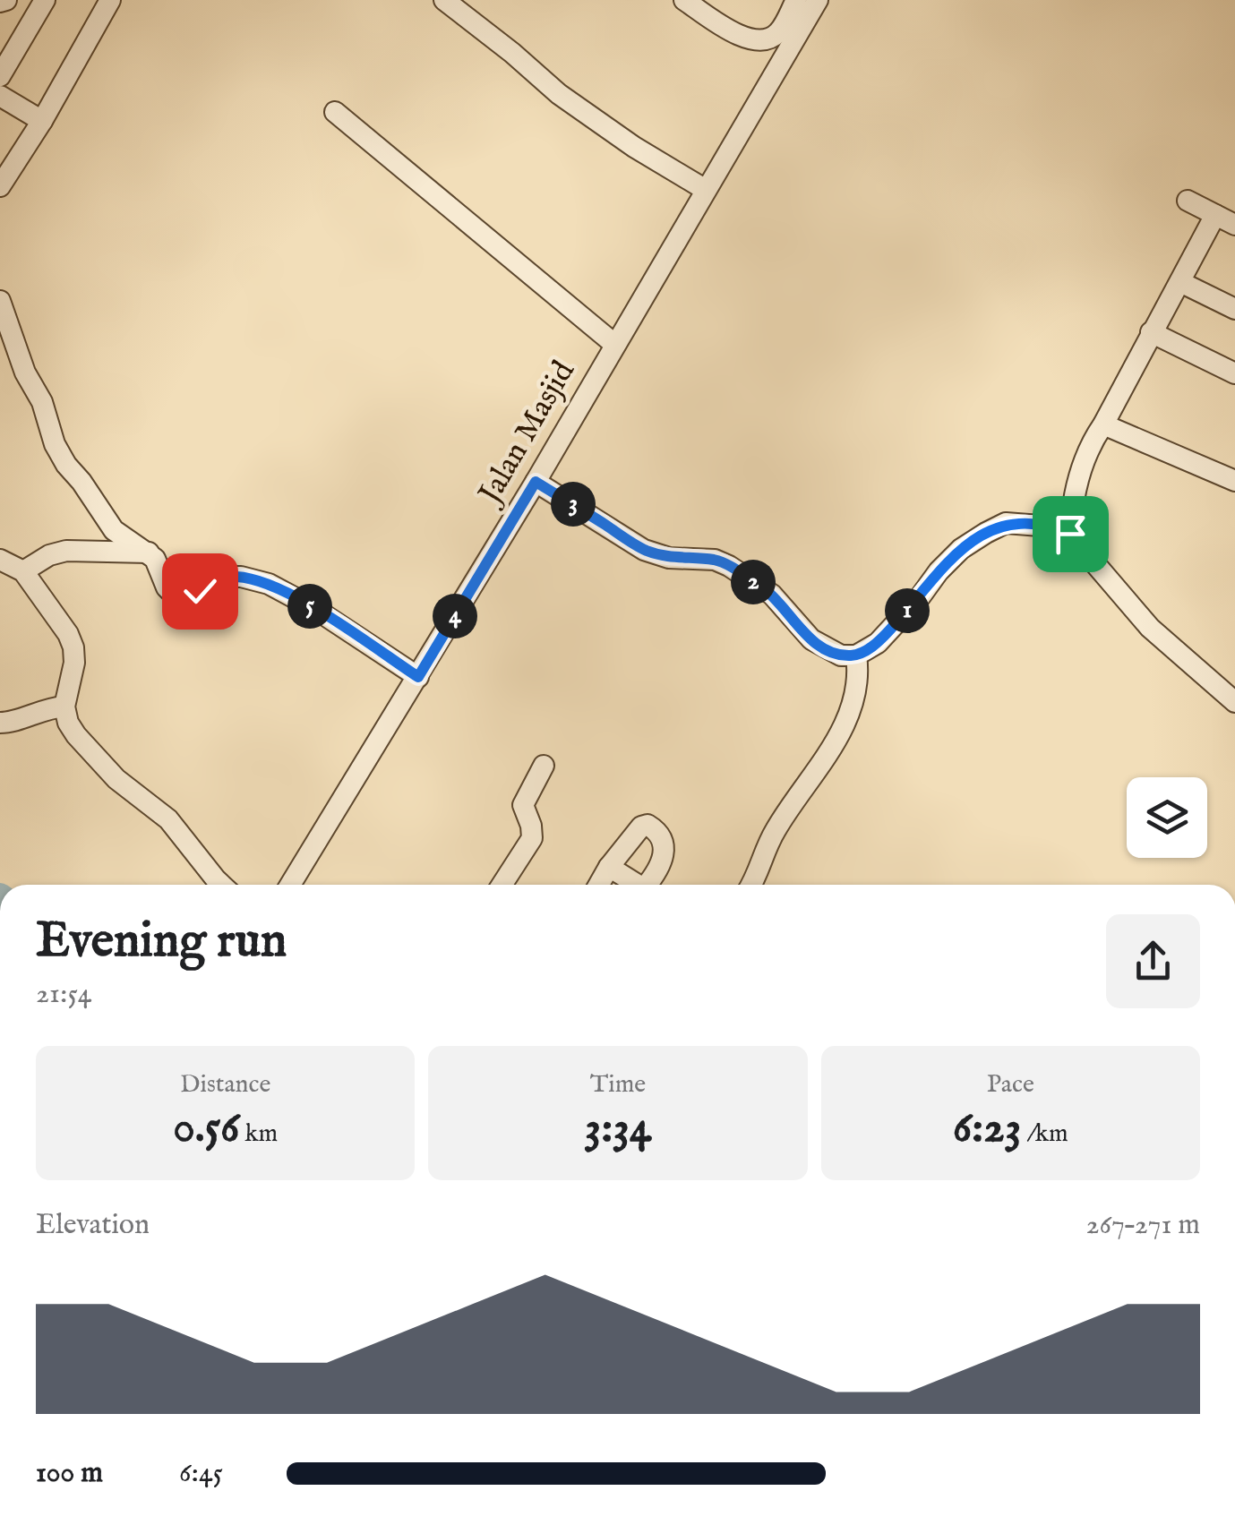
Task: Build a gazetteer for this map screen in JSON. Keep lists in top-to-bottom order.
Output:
{
  "streets": {
    "street": ["Jalan Masjid"]
  },
  "page": {
    "pins": [
      "3",
      "2",
      "5",
      "1",
      "4"
    ],
    "heading": ["Evening run", "21:54"],
    "stats": [
      ["Distance", "0.56 km"],
      ["Time", "3:34"],
      ["Pace", "6:23 /km"]
    ],
    "chart": ["Elevation", "267–271 m"],
    "list": [
      {
        "name": "100 m",
        "note": "6:45"
      }
    ]
  }
}
